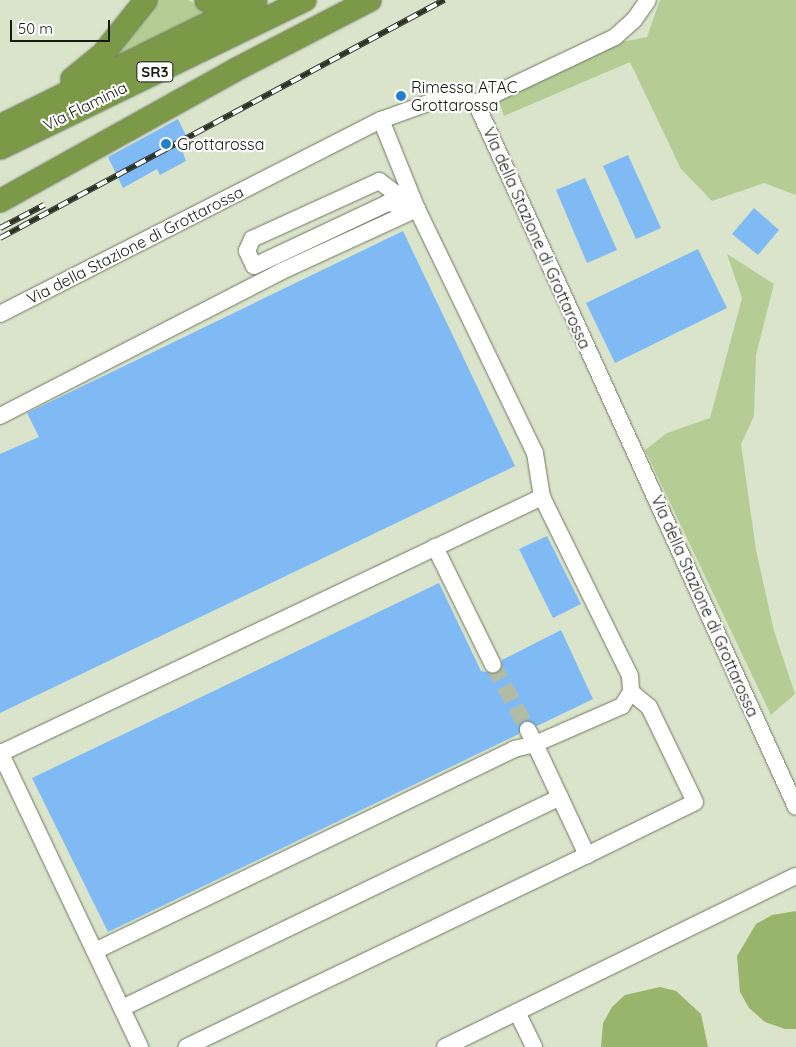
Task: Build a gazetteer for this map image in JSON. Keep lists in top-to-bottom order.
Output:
{
  "streets": {
    "highway": ["SR3", "Via Flaminia"],
    "street": ["Via della Stazione di Grottarossa"]
  },
  "places": ["Rimessa ATAC Grottarossa", "Grottarossa"],
  "scale_bar": "50 m"
}
